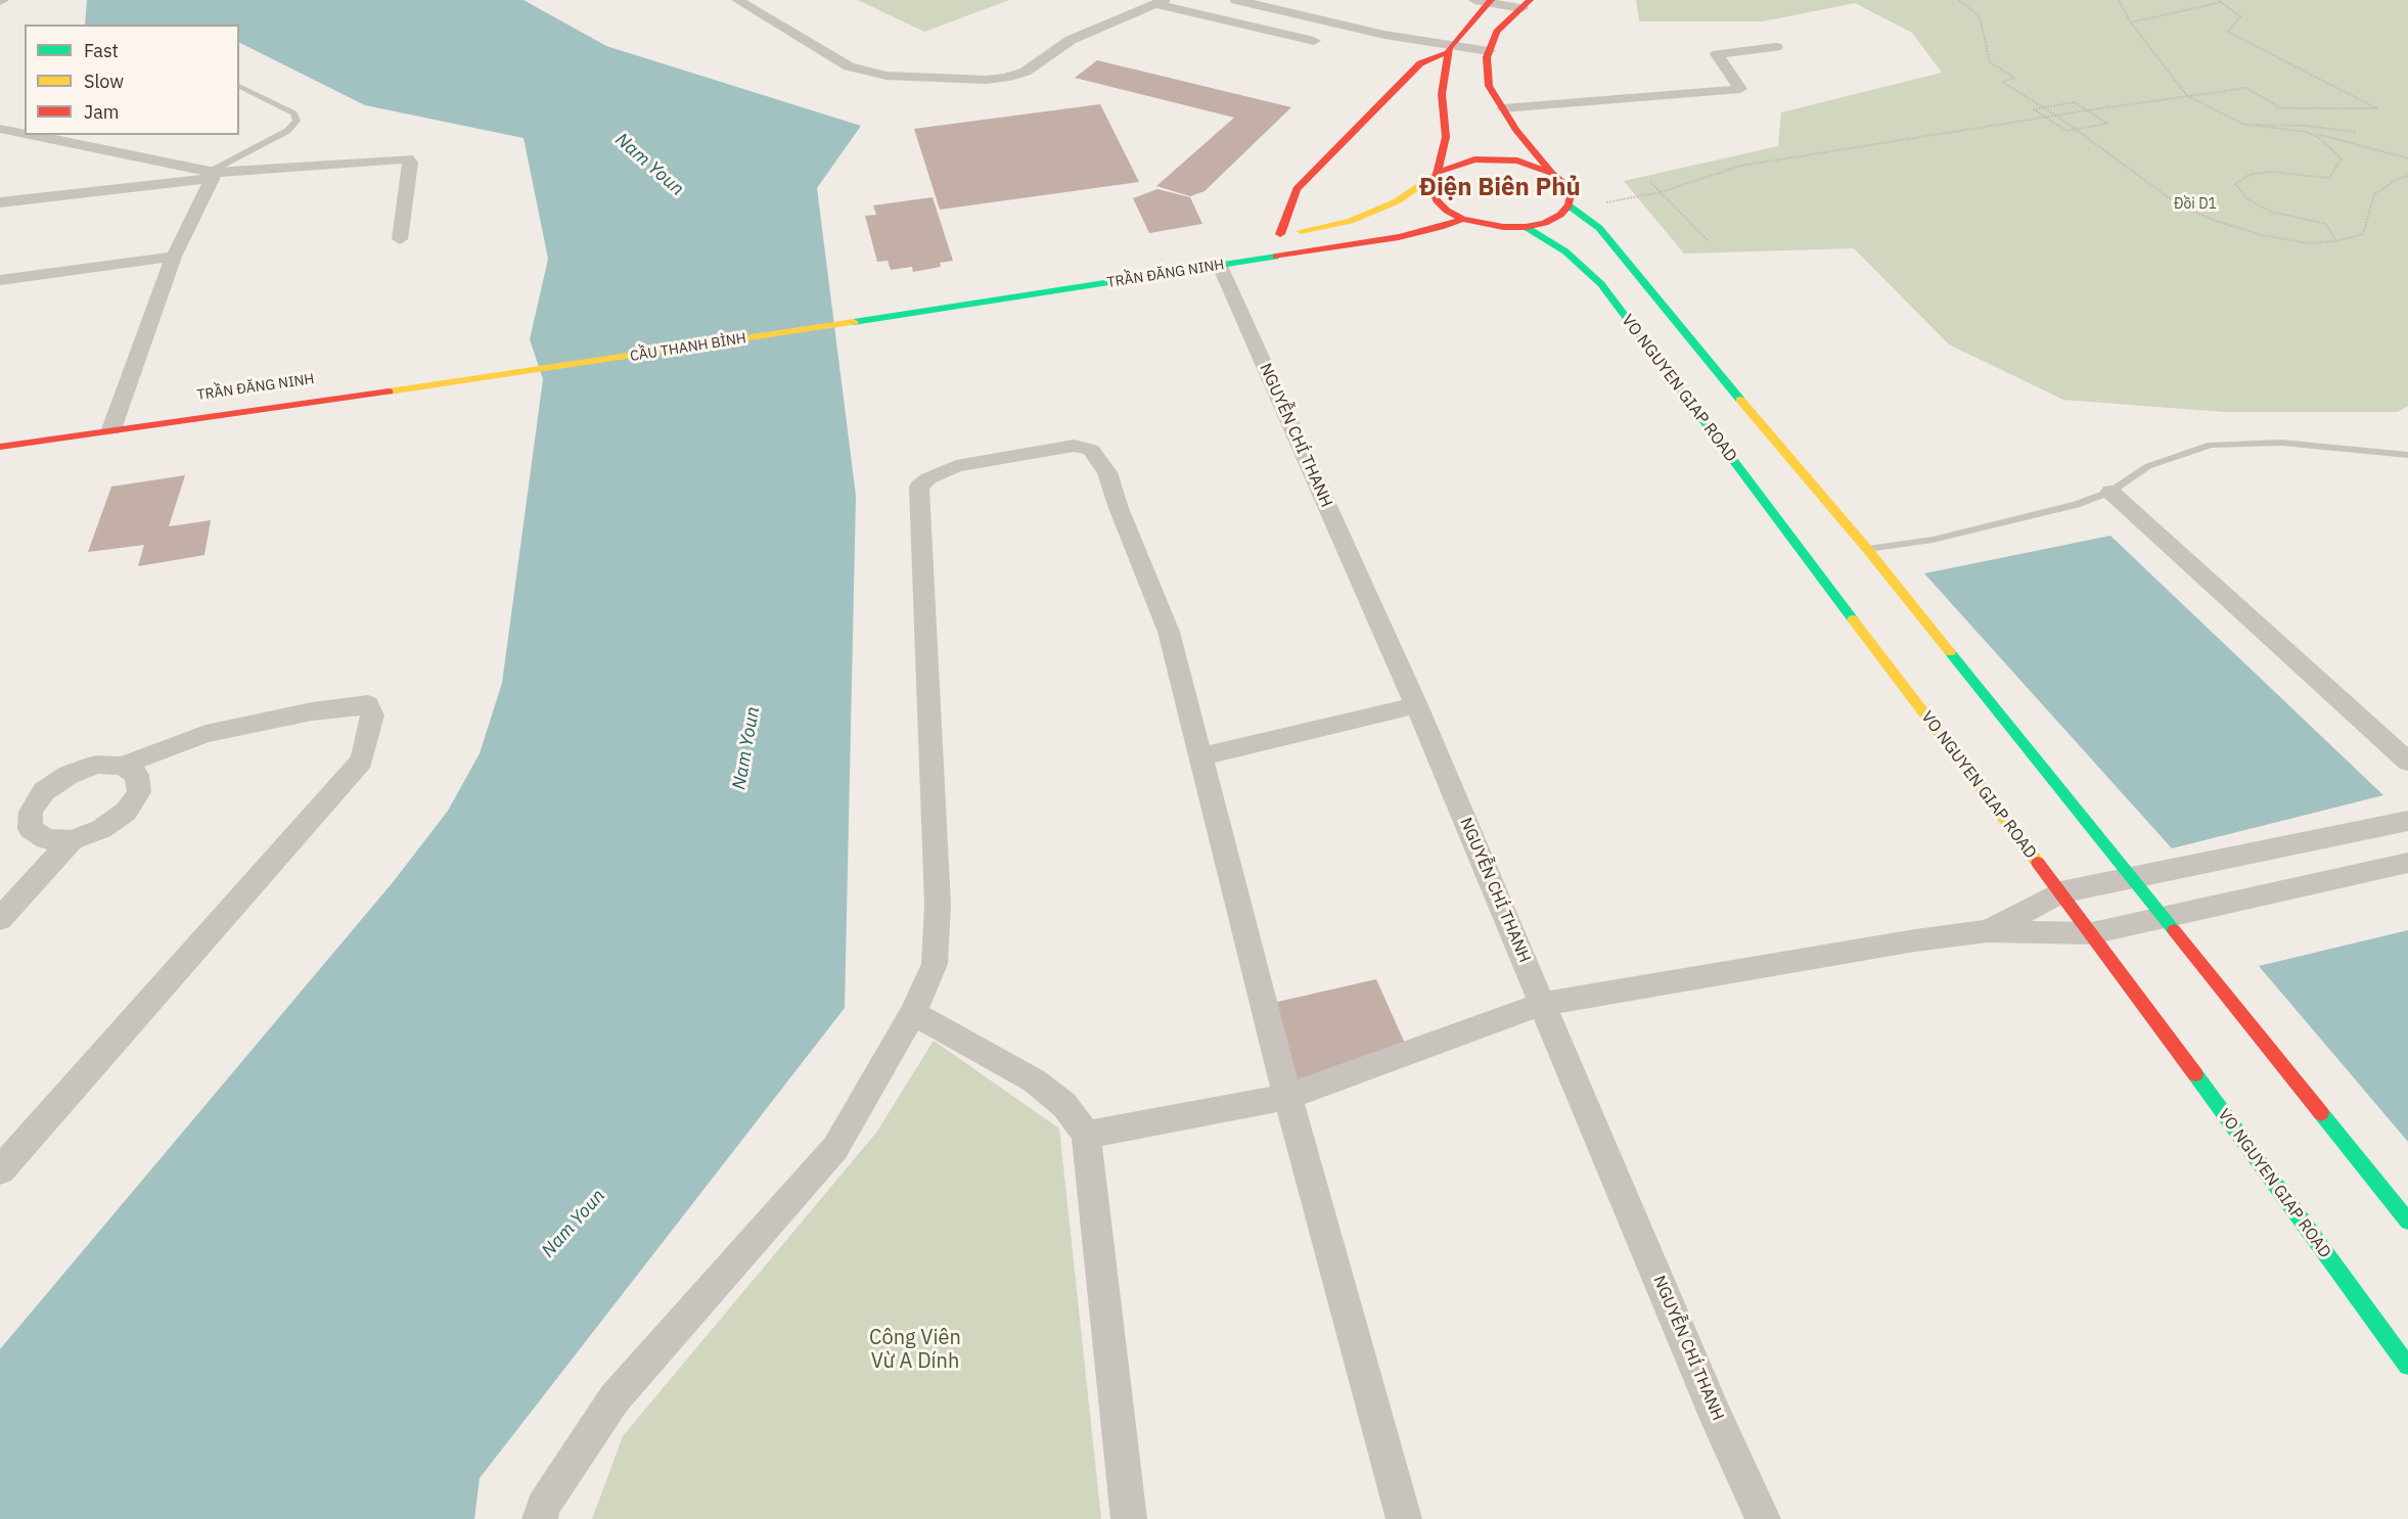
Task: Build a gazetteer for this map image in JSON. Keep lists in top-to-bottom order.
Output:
{
  "streets": {
    "main road": ["TRẦN ĐĂNG NINH", "CẦU THANH BÌNH", "VO NGUYEN GIAP ROAD"],
    "street": ["NGUYỄN CHÍ THANH"]
  },
  "crossings": [
    ["TRẦN ĐĂNG NINH", "CẦU THANH BÌNH"],
    ["TRẦN ĐĂNG NINH", "NGUYỄN CHÍ THANH"]
  ],
  "districts": ["Điện Biên Phủ"],
  "water": ["Nam Youn"],
  "parks": ["Đồi D1", "Công Viên Vừ A Dính"],
  "legend": ["Fast", "Slow", "Jam"]
}
